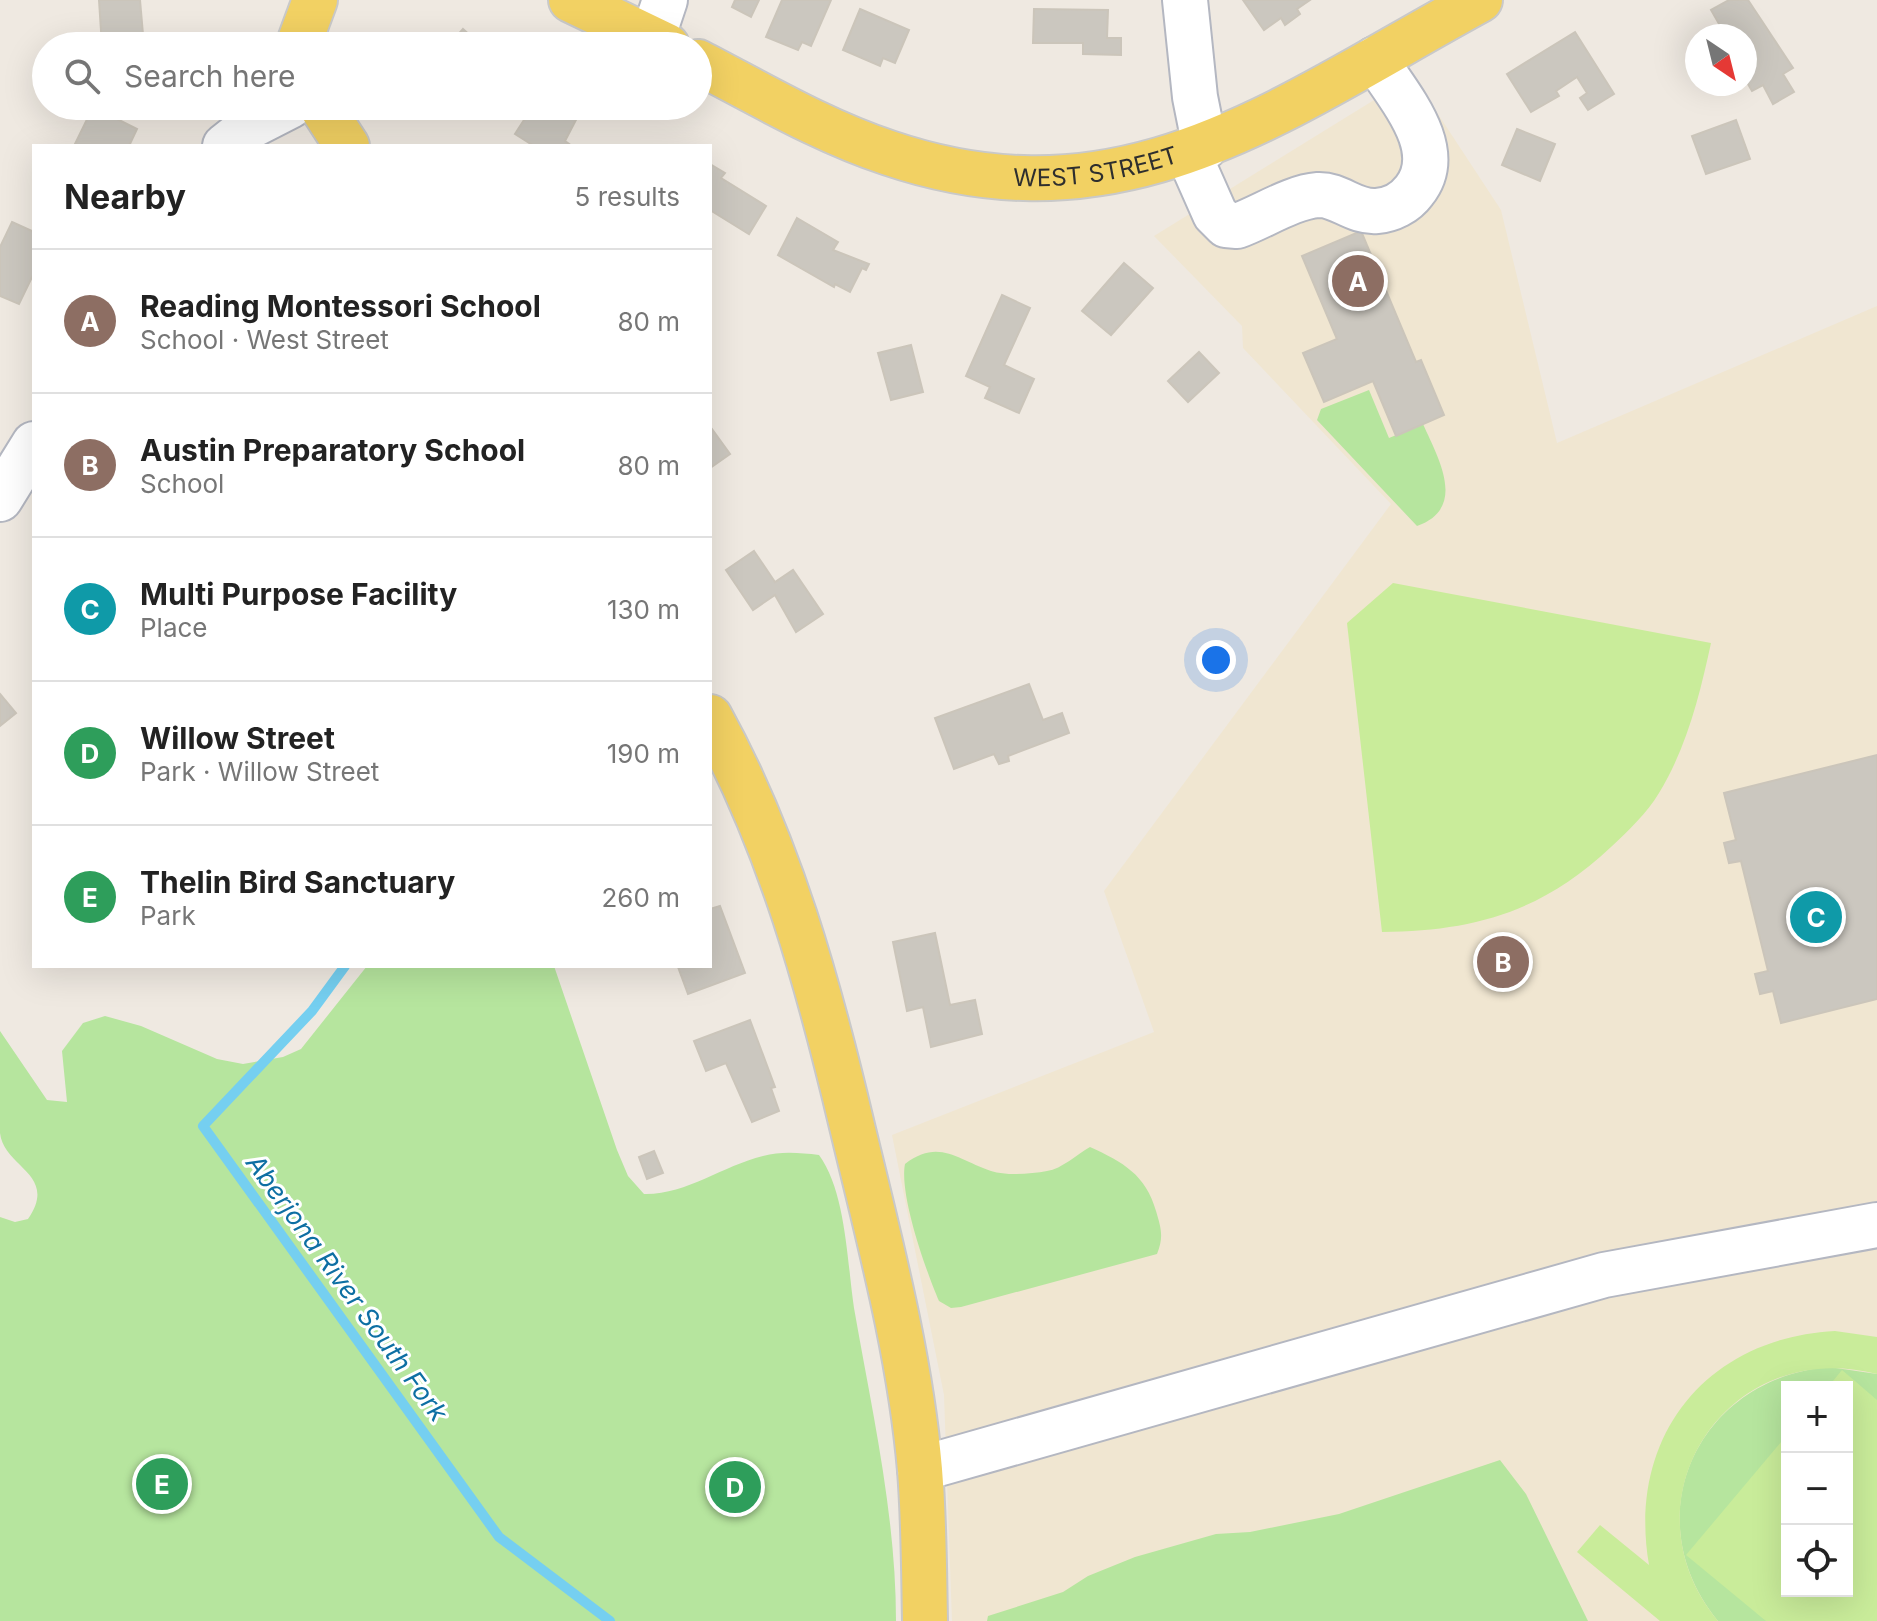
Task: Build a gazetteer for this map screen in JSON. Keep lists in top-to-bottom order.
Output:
{
  "streets": {
    "main road": ["WEST STREET"]
  },
  "water": ["Aberjona River South Fork"],
  "north": "bottom right",
  "page": {
    "search": "Search here",
    "heading": ["Nearby", "5 results"],
    "list": [
      {
        "mark": "A",
        "name": "Reading Montessori School",
        "note": "School · West Street",
        "value": "80 m"
      },
      {
        "mark": "B",
        "name": "Austin Preparatory School",
        "note": "School",
        "value": "80 m"
      },
      {
        "mark": "C",
        "name": "Multi Purpose Facility",
        "note": "Place",
        "value": "130 m"
      },
      {
        "mark": "D",
        "name": "Willow Street",
        "note": "Park · Willow Street",
        "value": "190 m"
      },
      {
        "mark": "E",
        "name": "Thelin Bird Sanctuary",
        "note": "Park",
        "value": "260 m"
      }
    ],
    "pins": [
      "A",
      "C",
      "B",
      "E",
      "D"
    ],
    "map_buttons": ["+", "−"]
  }
}
